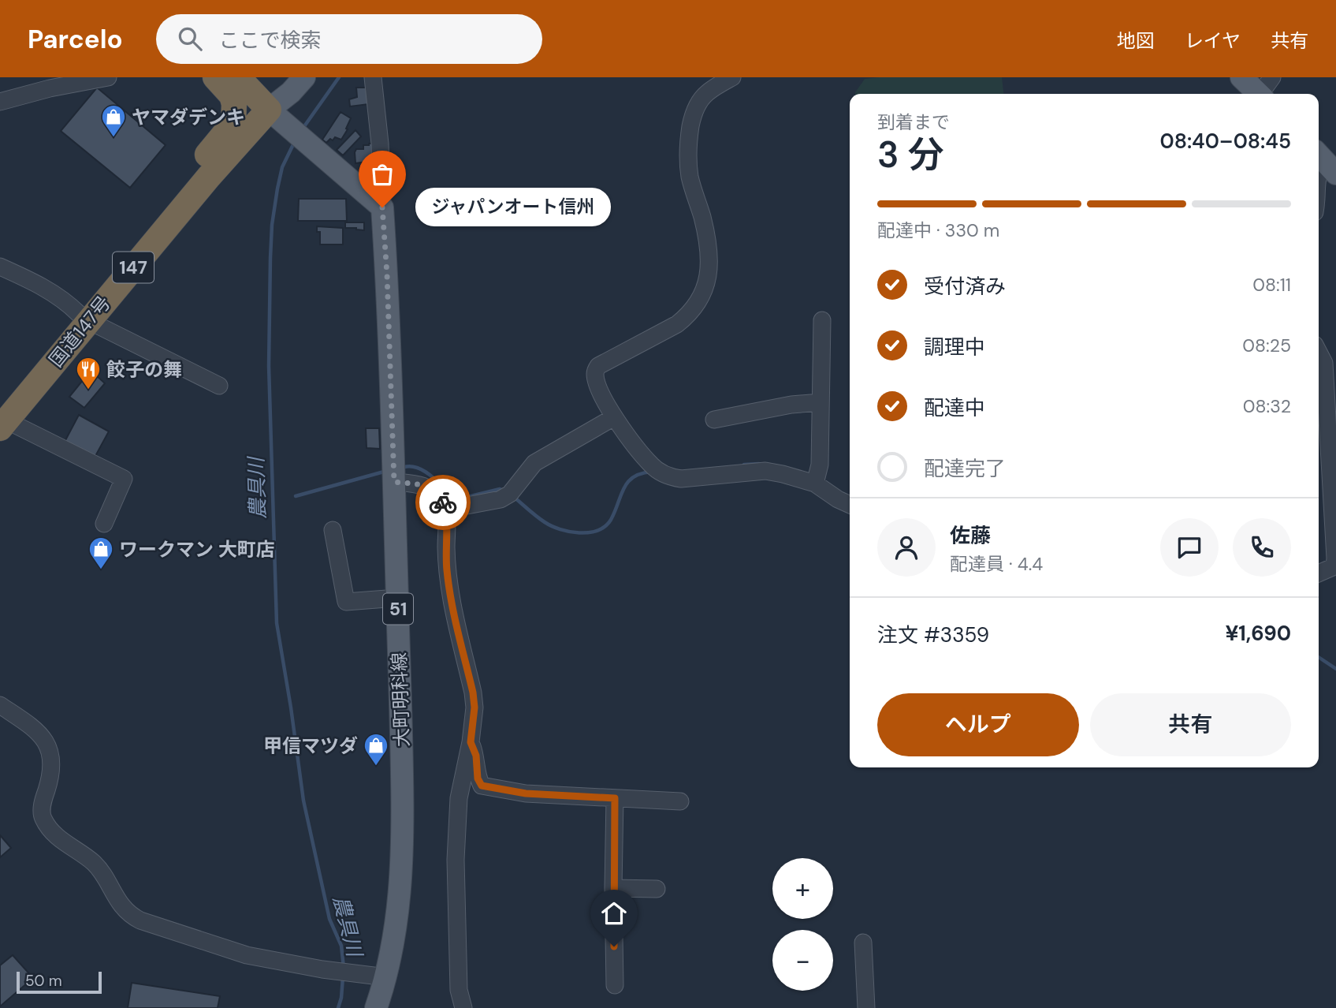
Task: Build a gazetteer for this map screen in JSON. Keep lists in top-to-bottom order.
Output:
{
  "streets": {
    "highway": ["147", "国道147号"],
    "main road": ["51", "大町明科線"]
  },
  "crossings": [
    ["147", "国道147号"]
  ],
  "water": ["農具川"],
  "places": {
    "shop": ["ヤマダデンキ", "ワークマン 大町店", "甲信マツダ"],
    "other": ["ジャパンオート信州"],
    "restaurant": ["餃子の舞"]
  },
  "scale_bar": "50 m",
  "page": {
    "header": "Parcelo",
    "search": "ここで検索",
    "nav": ["地図", "レイヤ", "共有"],
    "heading": ["3 分", "到着まで", "08:40–08:45"],
    "panel": [
      "佐藤",
      "配達員 · 4.4",
      "注文 #3359",
      "¥1,690"
    ],
    "bubble": "ジャパンオート信州",
    "bar": "配達中 · 330 m",
    "list": [
      ["受付済み", "08:11"],
      ["調理中", "08:25"],
      ["配達中", "08:32"],
      "配達完了"
    ],
    "buttons": ["ヘルプ", "共有"],
    "map_buttons": ["+", "−"],
    "scale": "50 m"
  }
}
